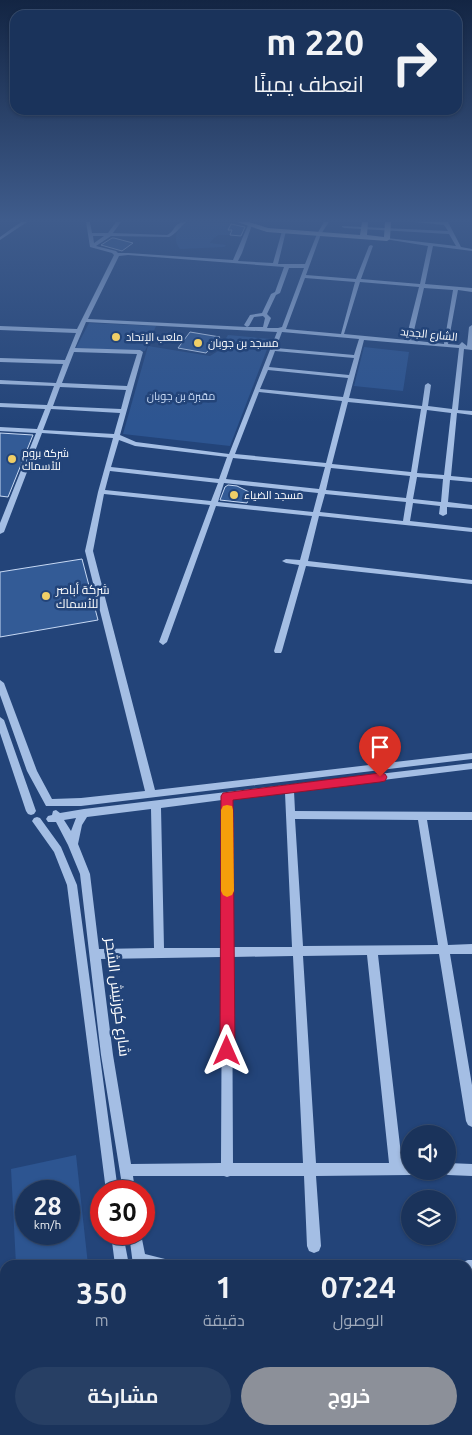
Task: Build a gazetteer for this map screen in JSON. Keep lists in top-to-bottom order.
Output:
{
  "streets": {
    "street": ["الشارع الجديد", "شارع كورنيش الشحر"]
  },
  "parks": ["مقبرة بن جوبان"],
  "places": [
    "ملعب الإتحاد",
    "مسجد بن جوبان",
    "شركة بروم للأسماك",
    "مسجد الضياء",
    "شركة أباصر للأسماك"
  ],
  "page": {
    "turn": ["220 m", "انعطف يمينًا"],
    "speed": "28 km/h",
    "limit": "30",
    "eta": [
      "07:24",
      "الوصول",
      "1",
      "دقيقة",
      "350",
      "m"
    ],
    "buttons": ["خروج", "مشاركة"]
  }
}
